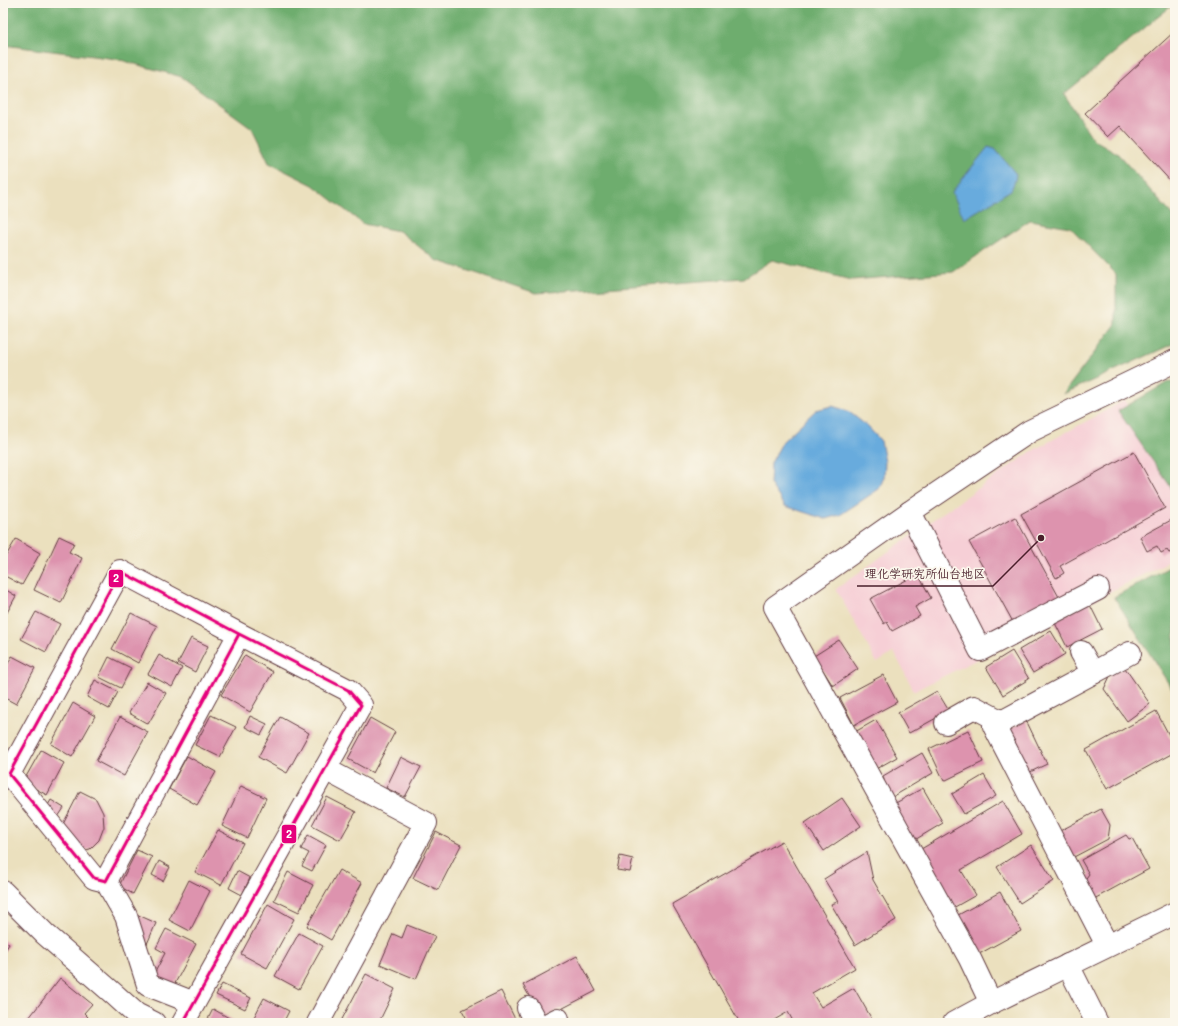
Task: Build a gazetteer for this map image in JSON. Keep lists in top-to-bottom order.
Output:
{
  "places": ["理化学研究所仙台地区"],
  "lines": ["transit line 2"]
}
